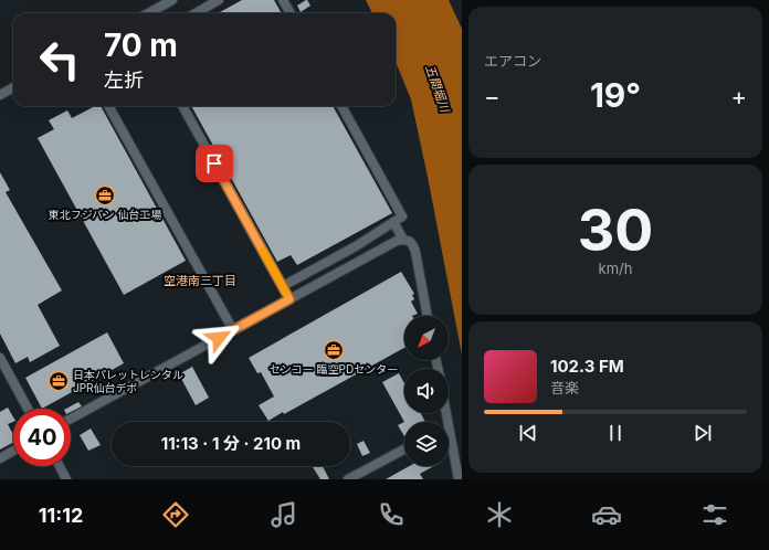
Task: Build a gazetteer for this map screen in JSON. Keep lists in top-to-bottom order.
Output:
{
  "districts": ["空港南三丁目"],
  "water": ["五間堀川"],
  "places": {
    "office": ["東北フジパン 仙台工場", "センコー 臨空PDセンター", "日本パレットレンタル JPR仙台デポ"]
  },
  "north": "bottom left",
  "page": {
    "tile": [
      "エアコン",
      ["30", "km/h"]
    ],
    "turn": ["70 m", "左折"],
    "heat": ["−", "19°", "+"],
    "song": ["102.3 FM", "音楽"],
    "limit": "40",
    "trip": "11:13 · 1 分 · 210 m",
    "tabs": "11:12"
  }
}
